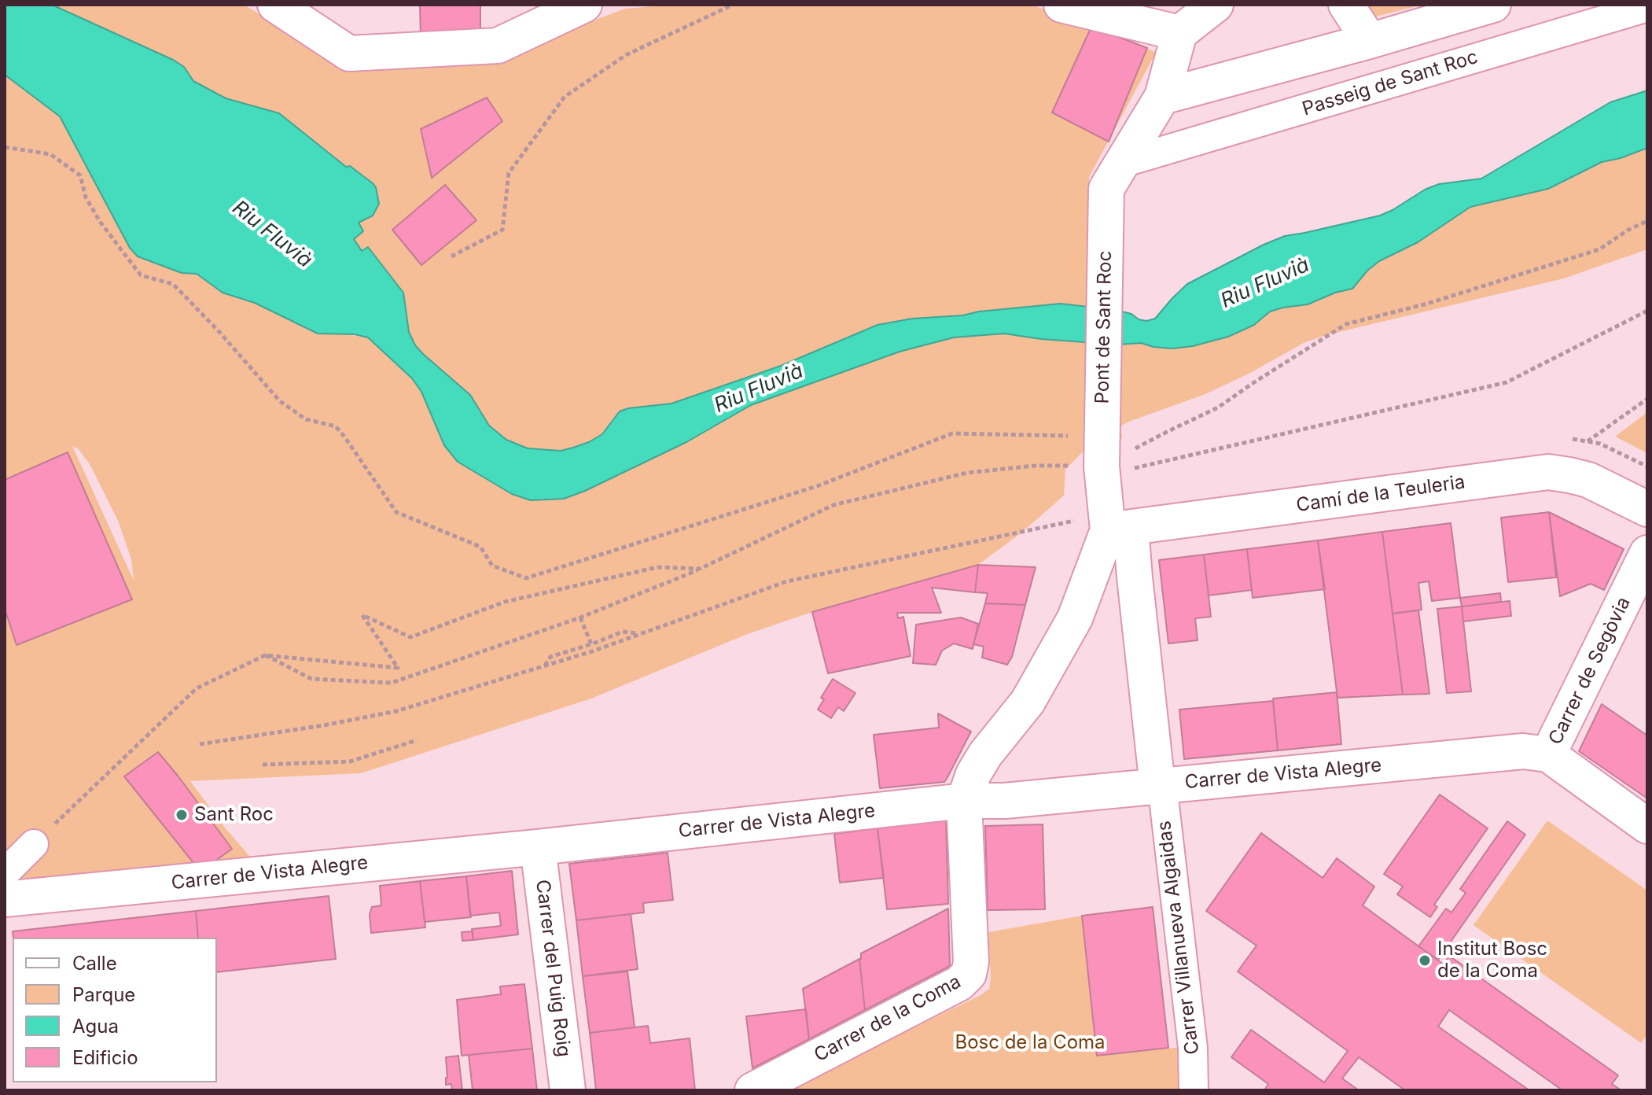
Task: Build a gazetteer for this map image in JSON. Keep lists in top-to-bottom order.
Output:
{
  "streets": {
    "street": [
      "Passeig de Sant Roc",
      "Pont de Sant Roc",
      "Camí de la Teuleria",
      "Carrer de Segòvia",
      "Carrer de Vista Alegre",
      "Carrer Villanueva Algaidas",
      "Carrer del Puig Roig",
      "Carrer de la Coma"
    ]
  },
  "crossings": [
    ["Pont de Sant Roc", "Camí de la Teuleria"],
    ["Pont de Sant Roc", "Carrer de Vista Alegre"],
    ["Pont de Sant Roc", "Carrer Villanueva Algaidas"],
    ["Carrer de Segòvia", "Carrer de Vista Alegre"],
    ["Carrer de Vista Alegre", "Carrer Villanueva Algaidas"],
    ["Carrer de Vista Alegre", "Carrer del Puig Roig"],
    ["Carrer de Vista Alegre", "Carrer de la Coma"]
  ],
  "water": ["Riu Fluvià"],
  "parks": ["Bosc de la Coma"],
  "places": ["Sant Roc", "Institut Bosc de la Coma"],
  "legend": [
    "Calle",
    "Parque",
    "Agua",
    "Edificio"
  ]
}
